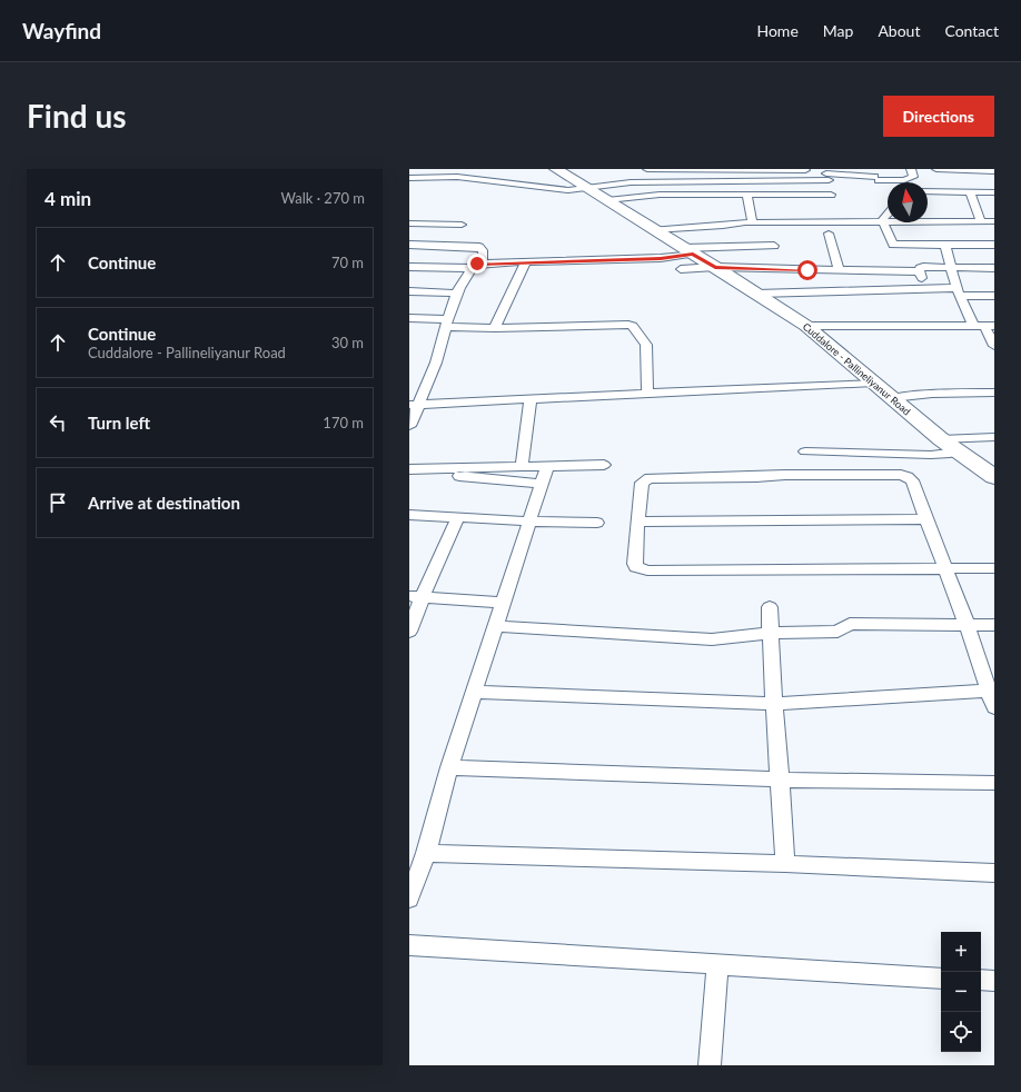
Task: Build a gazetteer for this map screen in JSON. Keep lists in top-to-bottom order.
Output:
{
  "streets": {
    "main road": ["Cuddalore - Pallineliyanur Road"]
  },
  "north": "top",
  "page": {
    "header": "Wayfind",
    "nav": [
      "Home",
      "Map",
      "About",
      "Contact"
    ],
    "buttons": "Directions",
    "title": "Find us",
    "heading": ["4 min", "Walk · 270 m"],
    "list": [
      ["Continue", "70 m"],
      ["Continue", "Cuddalore - Pallineliyanur Road", "30 m"],
      ["Turn left", "170 m"],
      "Arrive at destination"
    ],
    "map_buttons": ["+", "−"]
  }
}
